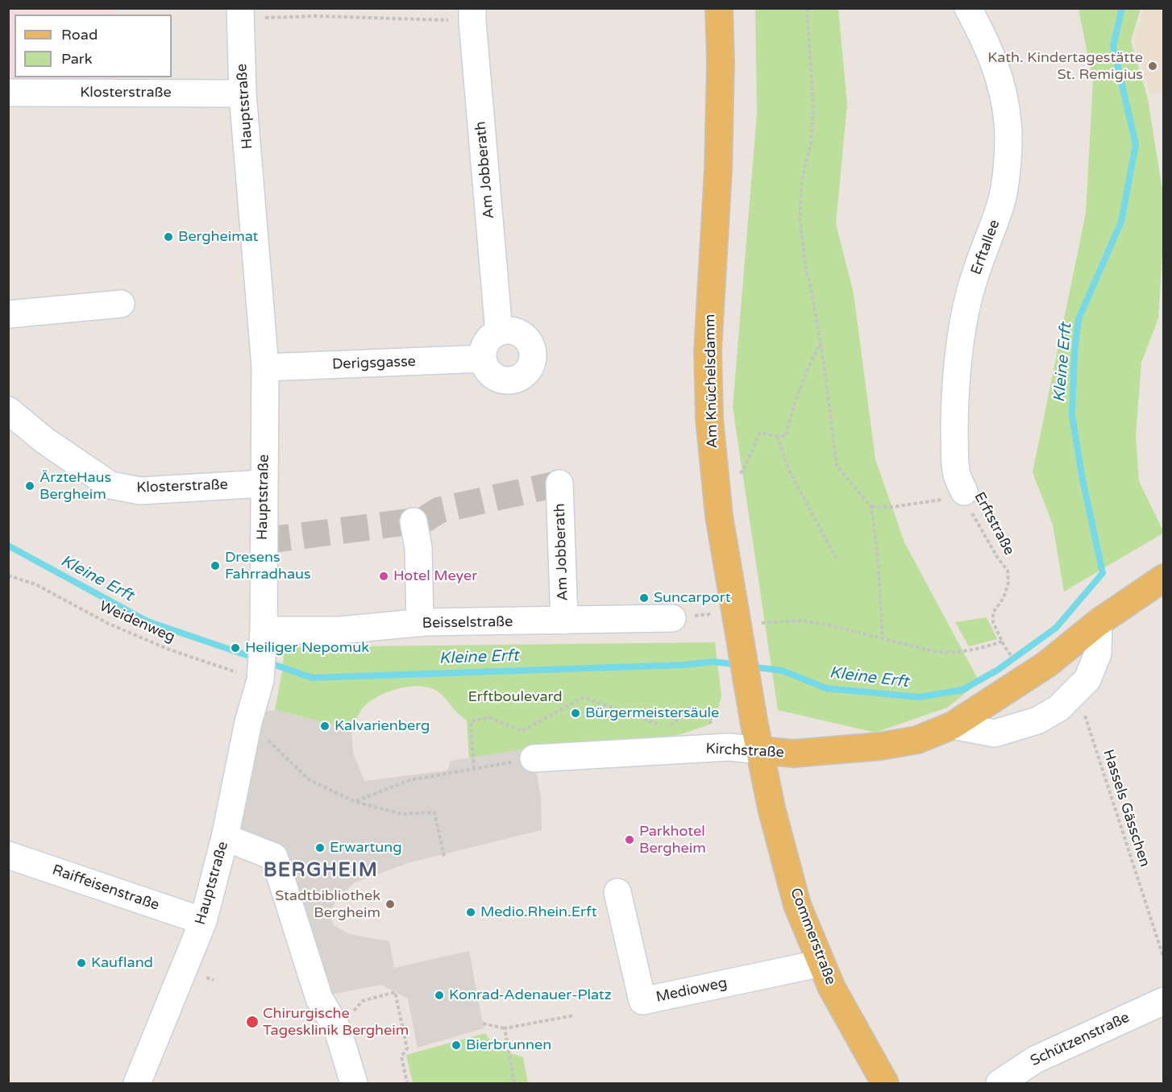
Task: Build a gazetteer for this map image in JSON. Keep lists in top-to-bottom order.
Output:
{
  "streets": {
    "main road": ["Am Knüchelsdamm", "Kirchstraße", "Commerstraße"],
    "street": [
      "Klosterstraße",
      "Hauptstraße",
      "Am Jobberath",
      "Erftallee",
      "Derigsgasse",
      "Beisselstraße",
      "Raiffeisenstraße",
      "Medioweg",
      "Schützenstraße"
    ],
    "path": ["Erftstraße", "Weidenweg", "Hassels Gässchen"]
  },
  "crossings": [
    ["Klosterstraße", "Hauptstraße"],
    ["Hauptstraße", "Derigsgasse"],
    ["Hauptstraße", "Weidenweg"],
    ["Hauptstraße", "Beisselstraße"],
    ["Hauptstraße", "Raiffeisenstraße"],
    ["Am Jobberath", "Derigsgasse"],
    ["Am Jobberath", "Beisselstraße"],
    ["Erftallee", "Erftstraße"],
    ["Am Knüchelsdamm", "Kirchstraße"],
    ["Am Knüchelsdamm", "Commerstraße"],
    ["Kirchstraße", "Commerstraße"],
    ["Commerstraße", "Medioweg"]
  ],
  "districts": ["BERGHEIM"],
  "water": ["Kleine Erft"],
  "parks": ["Erftboulevard"],
  "places": [
    "Kath. Kindertagestätte St. Remigius",
    "Bergheimat",
    "ÄrzteHaus Bergheim",
    "Dresens Fahrradhaus",
    "Hotel Meyer",
    "Suncarport",
    "Heiliger Nepomuk",
    "Bürgermeistersäule",
    "Kalvarienberg",
    "Parkhotel Bergheim",
    "Erwartung",
    "Stadtbibliothek Bergheim",
    "Medio.Rhein.Erft",
    "Kaufland",
    "Konrad-Adenauer-Platz",
    "Chirurgische Tagesklinik Bergheim",
    "Bierbrunnen"
  ],
  "legend": ["Road", "Park"]
}
